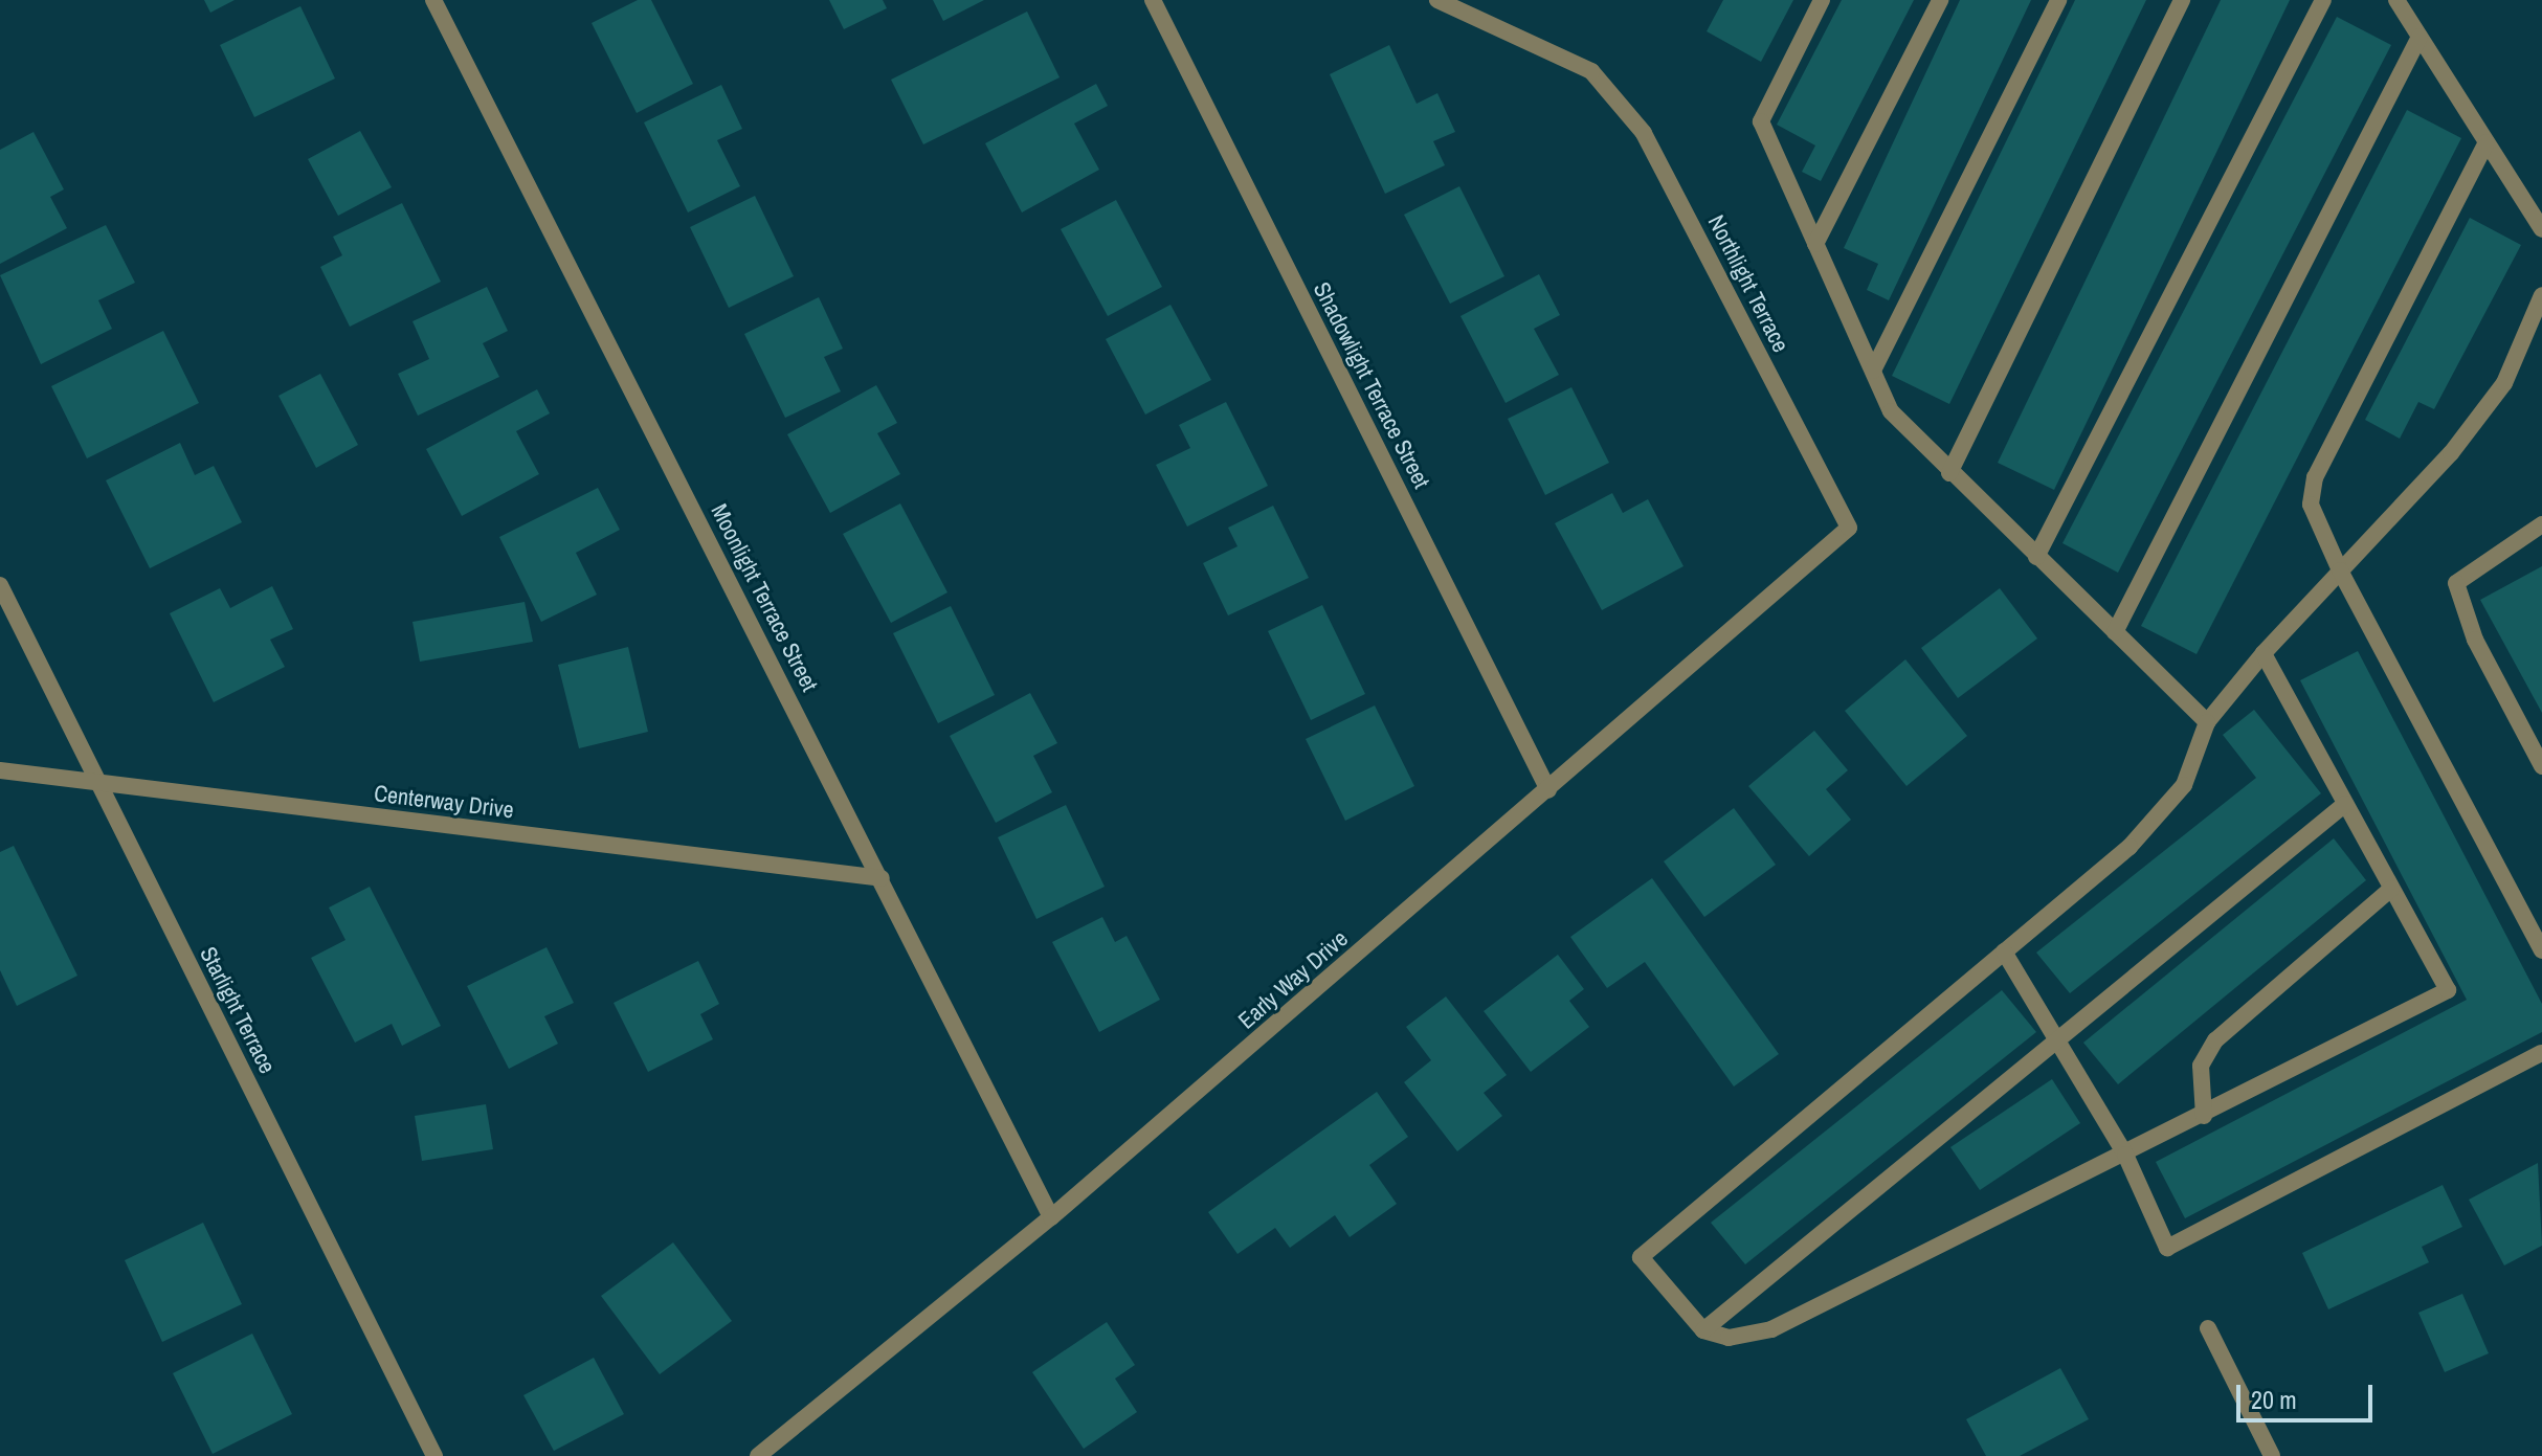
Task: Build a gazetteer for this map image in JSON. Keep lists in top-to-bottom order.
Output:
{
  "streets": {
    "street": [
      "Northlight Terrace",
      "Shadowlight Terrace Street",
      "Moonlight Terrace Street",
      "Centerway Drive",
      "Early Way Drive",
      "Starlight Terrace"
    ]
  },
  "crossings": [
    ["Northlight Terrace", "Early Way Drive"],
    ["Shadowlight Terrace Street", "Early Way Drive"],
    ["Moonlight Terrace Street", "Centerway Drive"],
    ["Moonlight Terrace Street", "Early Way Drive"],
    ["Centerway Drive", "Starlight Terrace"]
  ],
  "scale_bar": "20 m"
}
